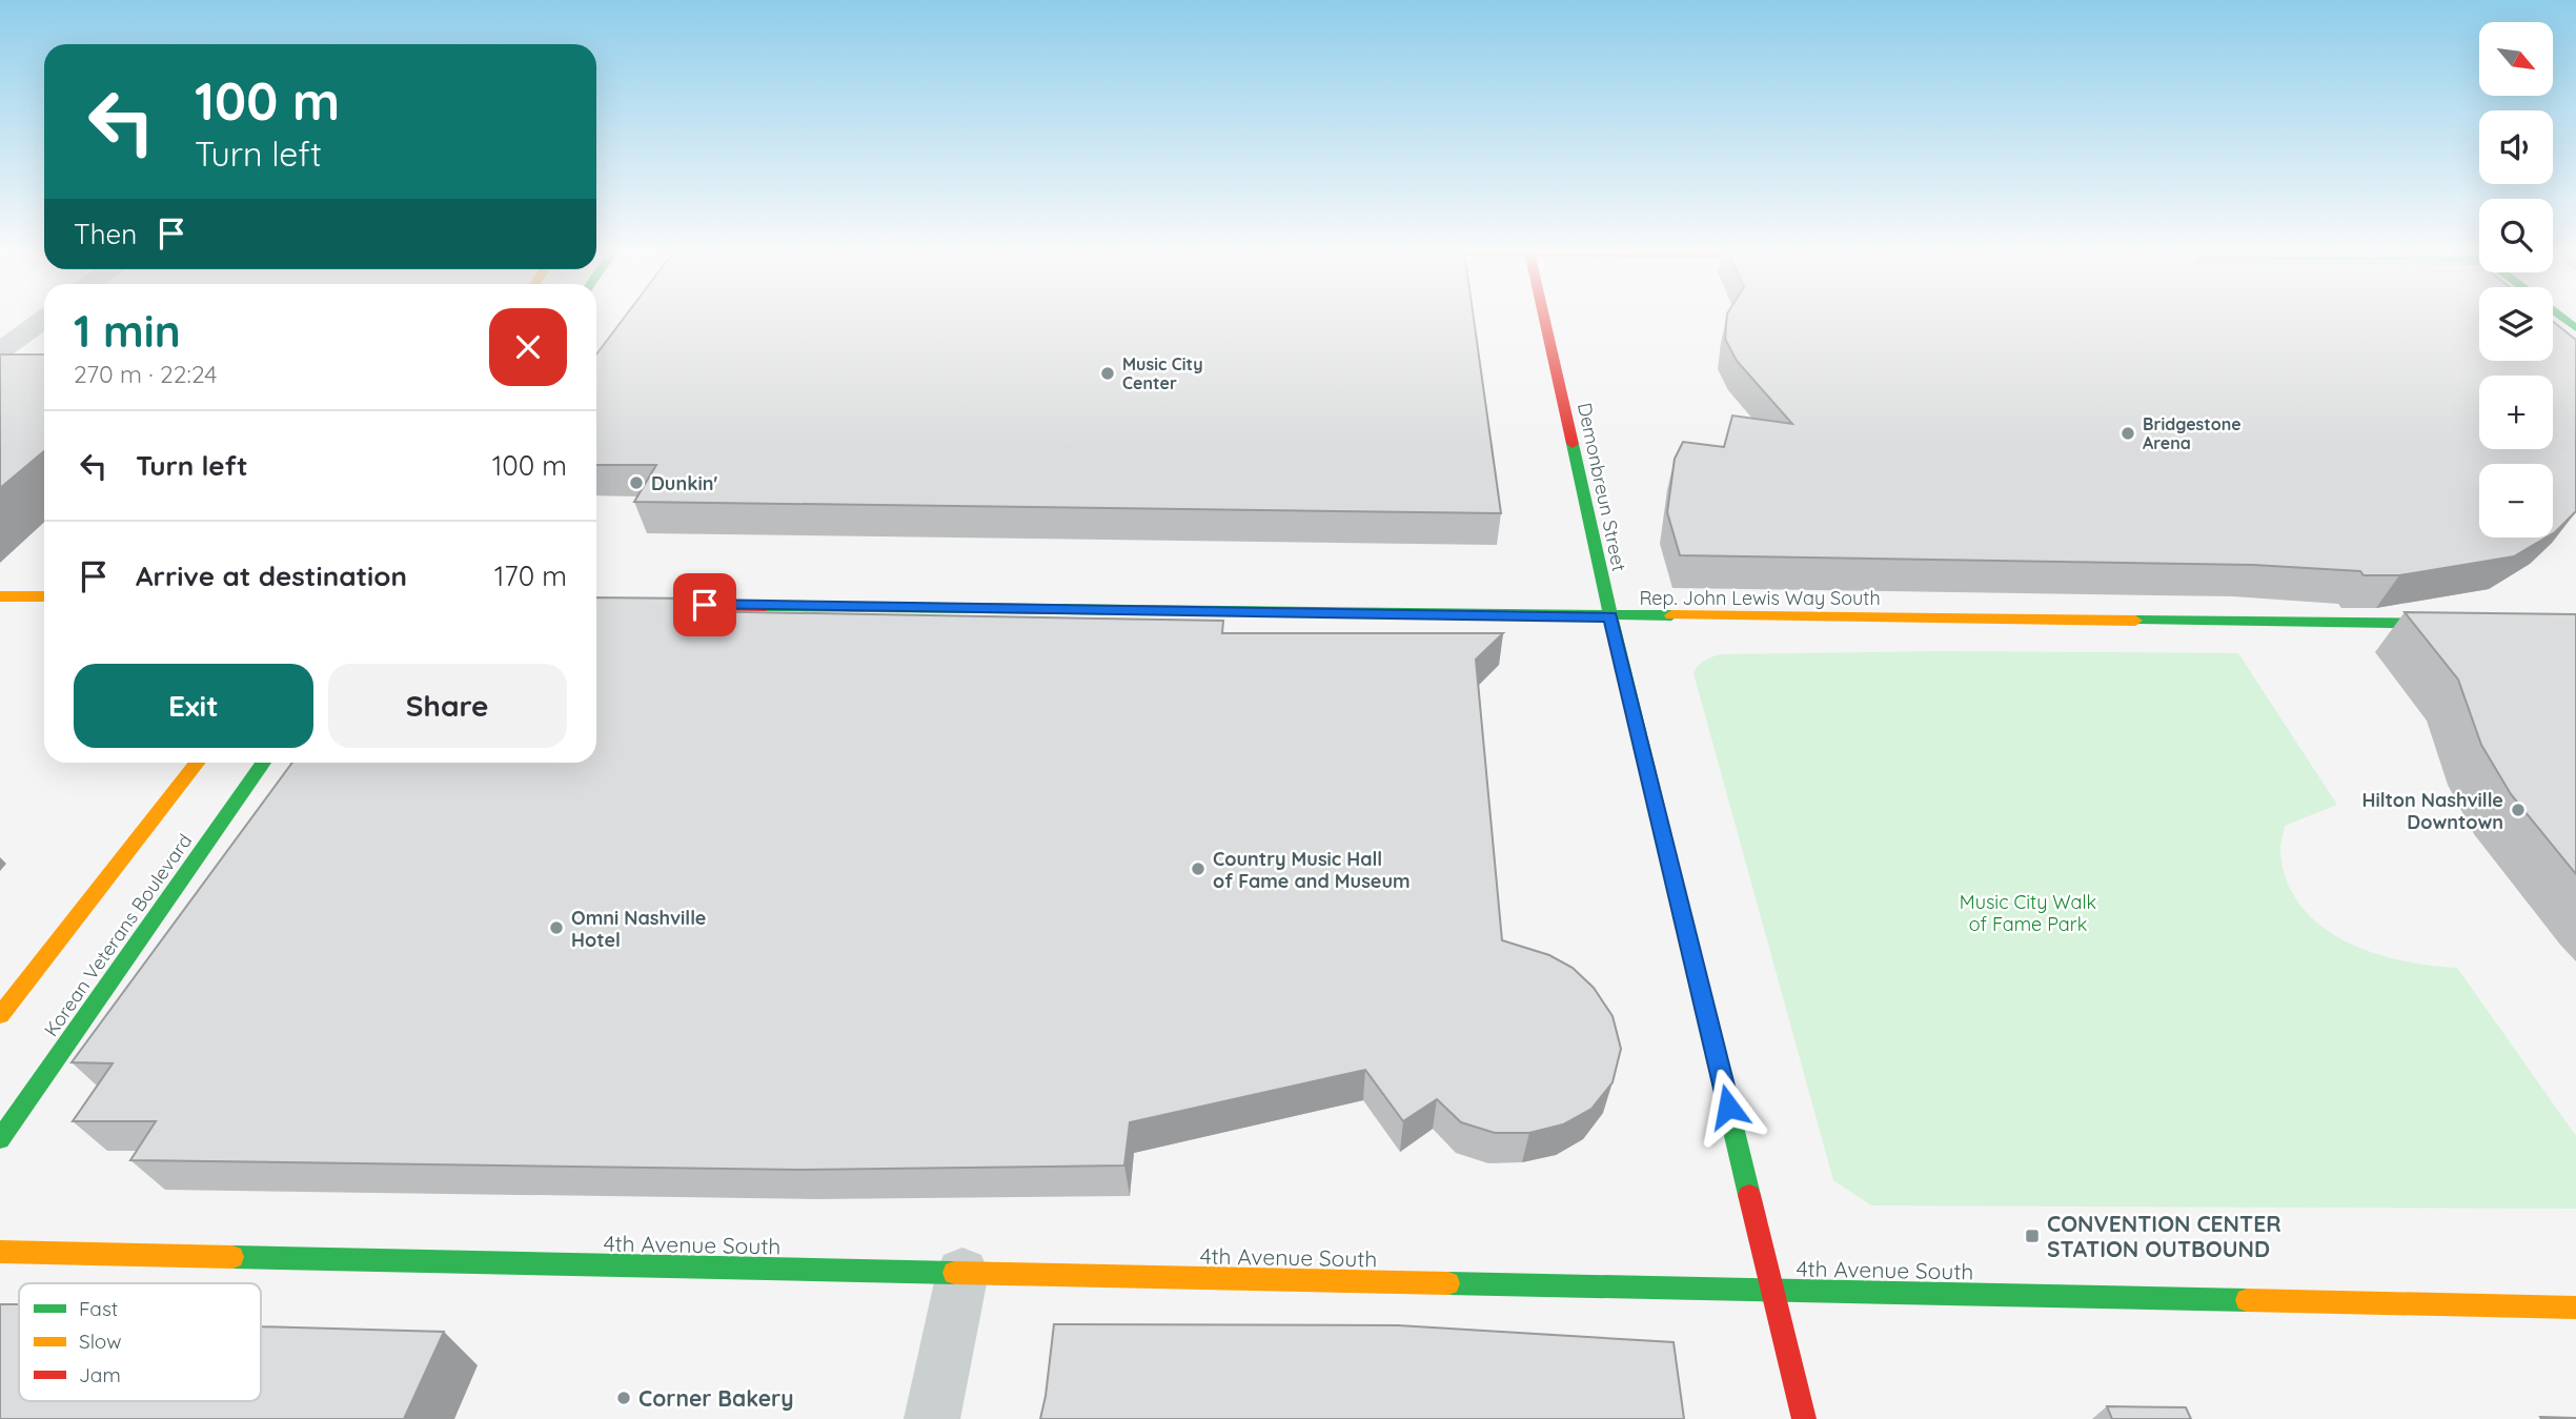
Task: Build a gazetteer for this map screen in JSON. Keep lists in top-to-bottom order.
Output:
{
  "streets": {
    "street": [
      "Demonbreun Street",
      "Rep. John Lewis Way South",
      "Korean Veterans Boulevard",
      "4th Avenue South"
    ]
  },
  "crossings": [
    ["Demonbreun Street", "Rep. John Lewis Way South"],
    ["Demonbreun Street", "4th Avenue South"]
  ],
  "parks": ["Music City Walk of Fame Park"],
  "places": {
    "other": [
      "Music City Center",
      "Bridgestone Arena",
      "Dunkin'",
      "Hilton Nashville Downtown",
      "Country Music Hall of Fame and Museum",
      "Omni Nashville Hotel",
      "Corner Bakery"
    ],
    "transit": ["CONVENTION CENTER STATION OUTBOUND"]
  },
  "legend": ["Fast", "Slow", "Jam"],
  "north": "bottom right",
  "page": {
    "map_buttons": ["+", "−"],
    "turn": ["100 m", "Turn left"],
    "then": "Then",
    "heading": ["1 min", "270 m · 22:24"],
    "list": [
      {
        "name": "Turn left",
        "value": "100 m"
      },
      {
        "name": "Arrive at destination",
        "value": "170 m"
      }
    ],
    "buttons": ["Exit", "Share"]
  }
}
